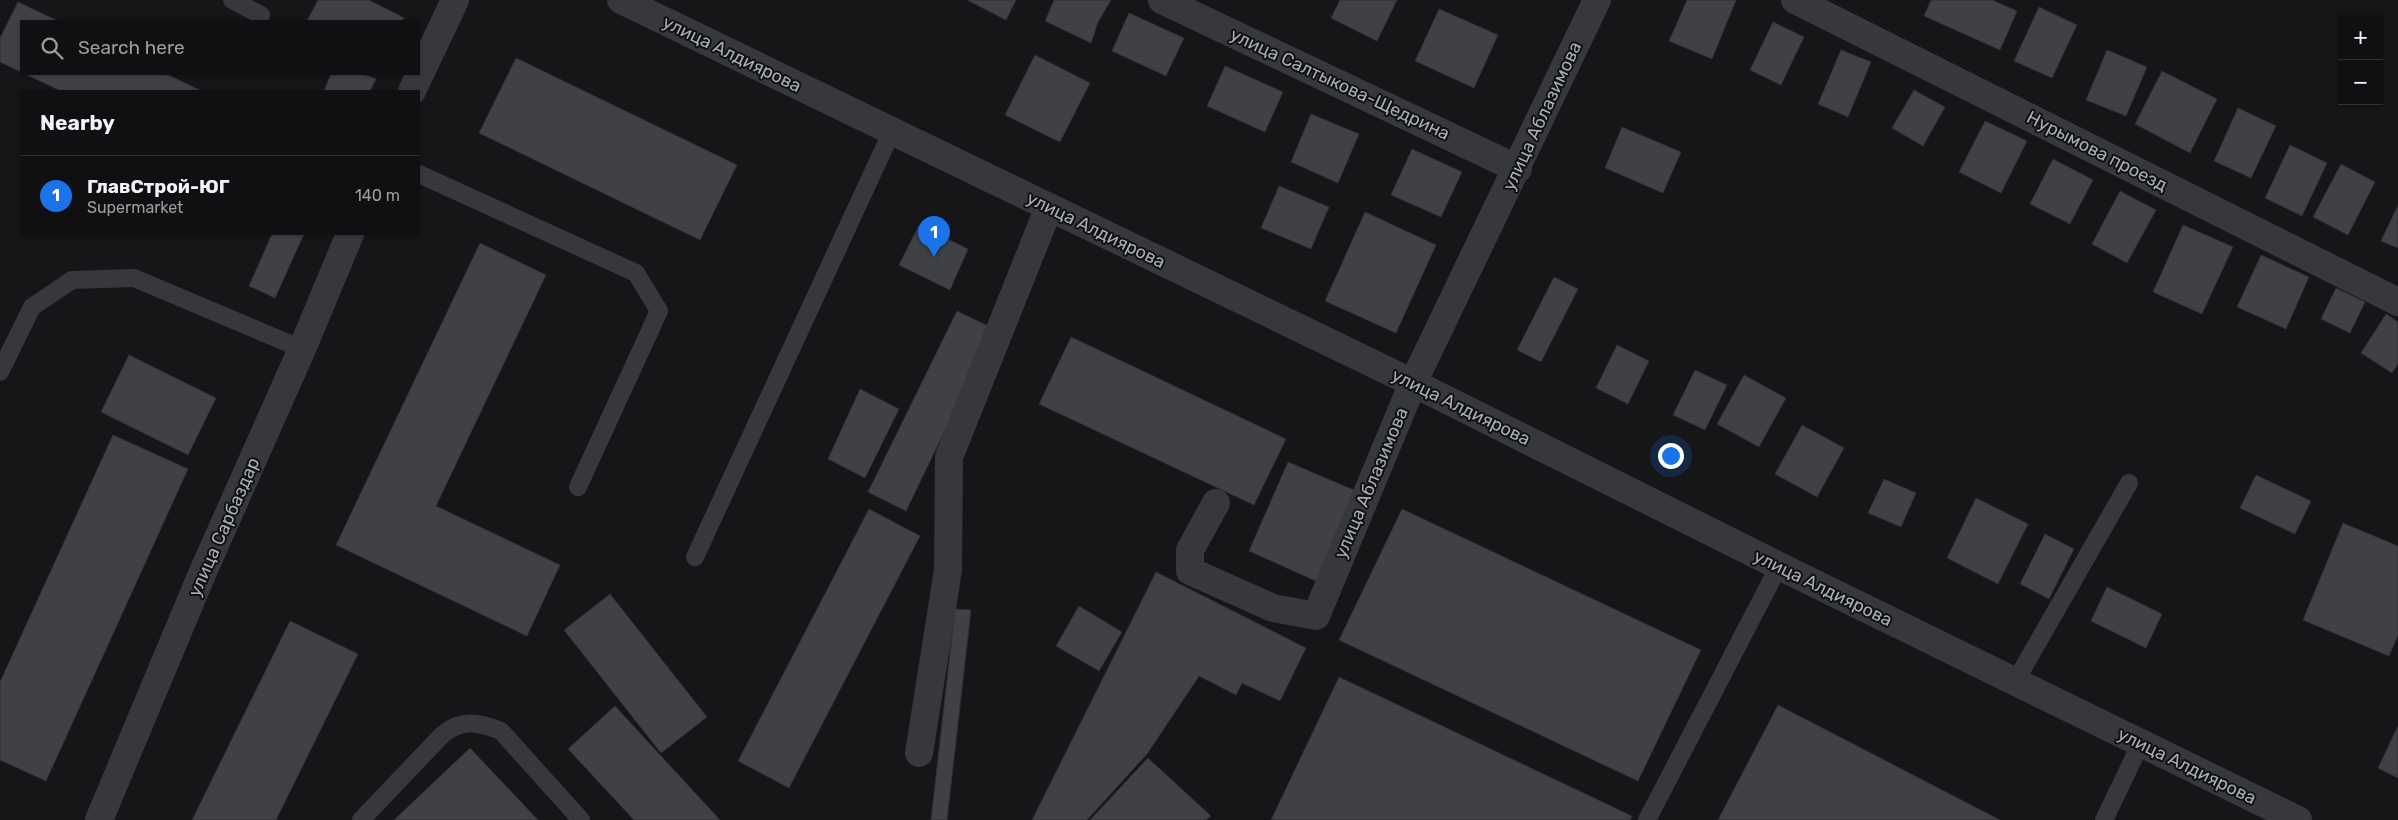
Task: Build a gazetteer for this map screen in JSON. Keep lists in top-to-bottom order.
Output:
{
  "streets": {
    "street": [
      "улица Алдиярова",
      "улица Салтыкова-Щедрина",
      "улица Аблазимова",
      "Нурымова проезд",
      "улица Сарбаздар"
    ]
  },
  "crossings": [
    ["улица Алдиярова", "улица Аблазимова"],
    ["улица Салтыкова-Щедрина", "улица Аблазимова"]
  ],
  "page": {
    "map_buttons": ["+", "−"],
    "search": "Search here",
    "heading": "Nearby",
    "list": [
      {
        "mark": "1",
        "name": "ГлавСтрой-ЮГ",
        "note": "Supermarket",
        "value": "140 m"
      }
    ],
    "pins": "1"
  }
}
